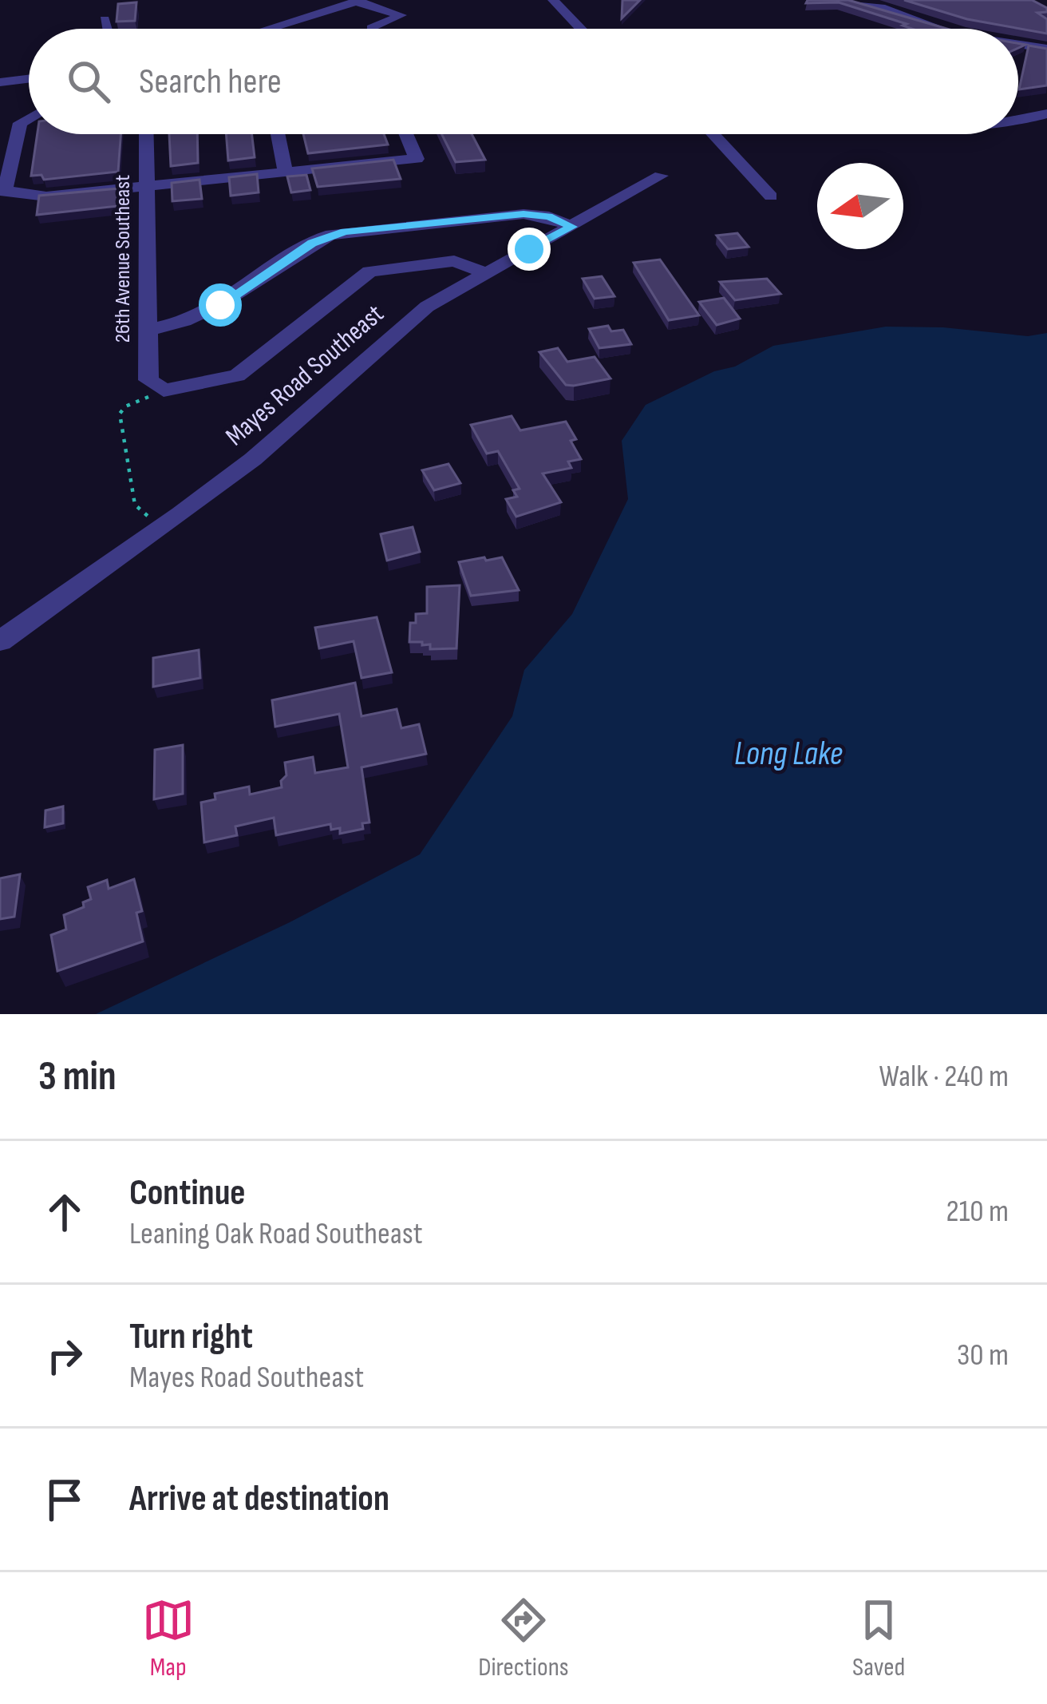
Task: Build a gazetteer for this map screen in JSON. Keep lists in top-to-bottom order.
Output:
{
  "streets": {
    "street": ["26th Avenue Southeast", "Mayes Road Southeast"]
  },
  "water": ["Long Lake"],
  "north": "left",
  "page": {
    "search": "Search here",
    "heading": ["3 min", "Walk · 240 m"],
    "list": [
      ["Continue", "Leaning Oak Road Southeast", "210 m"],
      ["Turn right", "Mayes Road Southeast", "30 m"],
      "Arrive at destination"
    ],
    "nav": ["Map", "Directions", "Saved"]
  }
}
